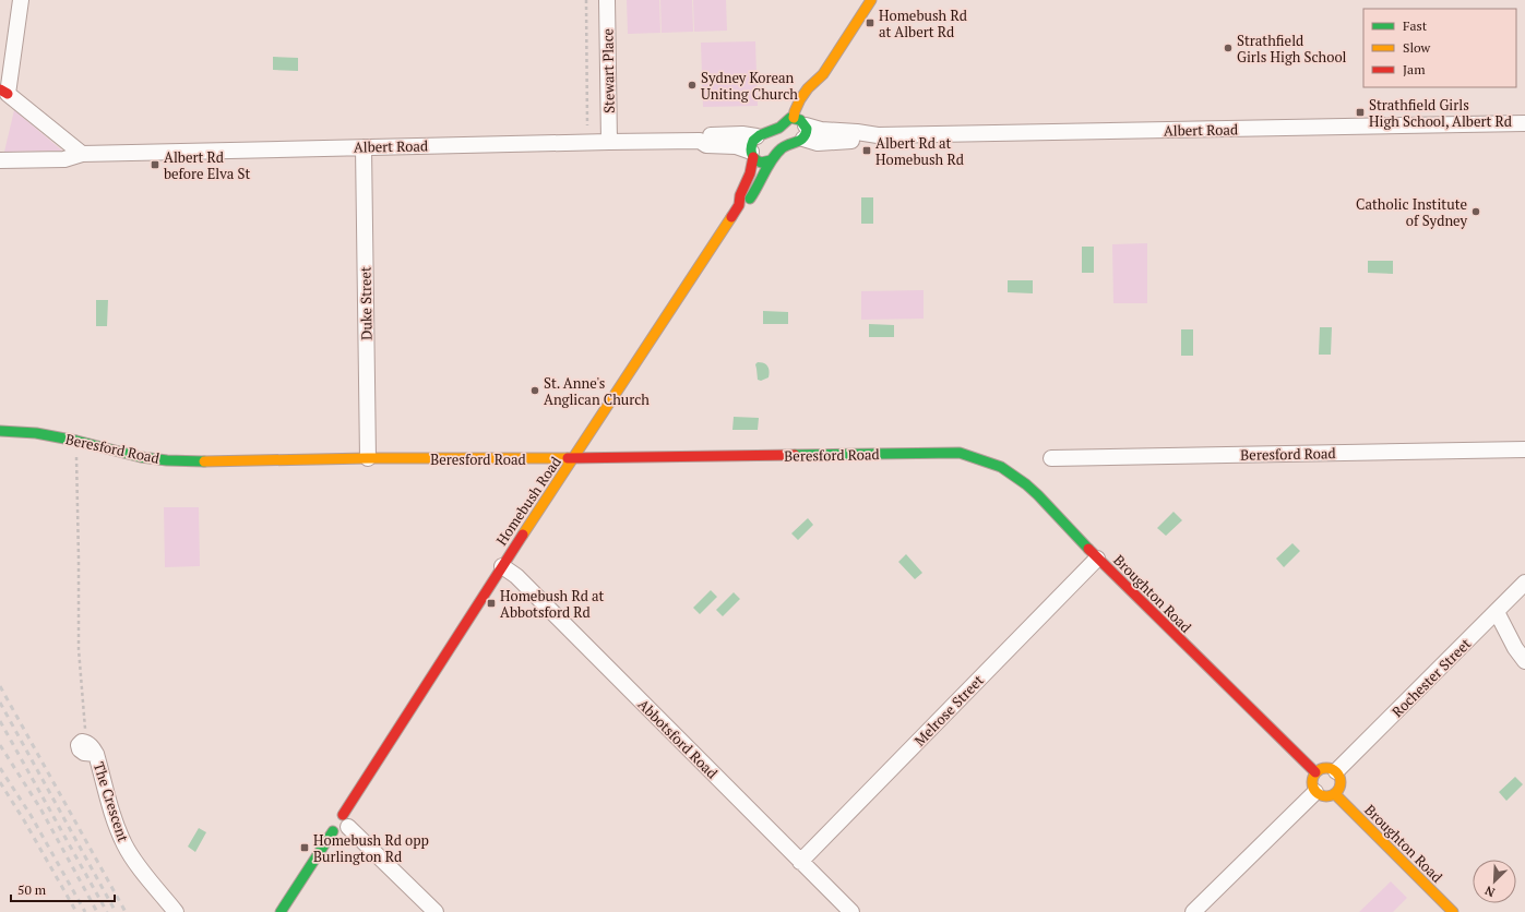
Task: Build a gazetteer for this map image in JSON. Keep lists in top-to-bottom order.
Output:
{
  "streets": {
    "main road": ["Beresford Road", "Homebush Road", "Broughton Road"],
    "street": [
      "Stewart Place",
      "Albert Road",
      "Duke Street",
      "Rochester Street",
      "Melrose Street",
      "Abbotsford Road",
      "The Crescent"
    ]
  },
  "crossings": [
    ["Stewart Place", "Albert Road"],
    ["Albert Road", "Duke Street"],
    ["Albert Road", "Homebush Road"],
    ["Duke Street", "Beresford Road"],
    ["Beresford Road", "Homebush Road"],
    ["Beresford Road", "Broughton Road"],
    ["Homebush Road", "Abbotsford Road"],
    ["Broughton Road", "Rochester Street"],
    ["Broughton Road", "Melrose Street"],
    ["Melrose Street", "Abbotsford Road"]
  ],
  "places": {
    "transit": [
      "Homebush Rd at Albert Rd",
      "Strathfield Girls High School, Albert Rd",
      "Albert Rd at Homebush Rd",
      "Albert Rd before Elva St",
      "Homebush Rd at Abbotsford Rd",
      "Homebush Rd opp Burlington Rd"
    ],
    "other": [
      "Strathfield Girls High School",
      "Sydney Korean Uniting Church",
      "Catholic Institute of Sydney",
      "St. Anne's Anglican Church"
    ]
  },
  "legend": ["Fast", "Slow", "Jam"],
  "scale_bar": "50 m",
  "north": "bottom left"
}
